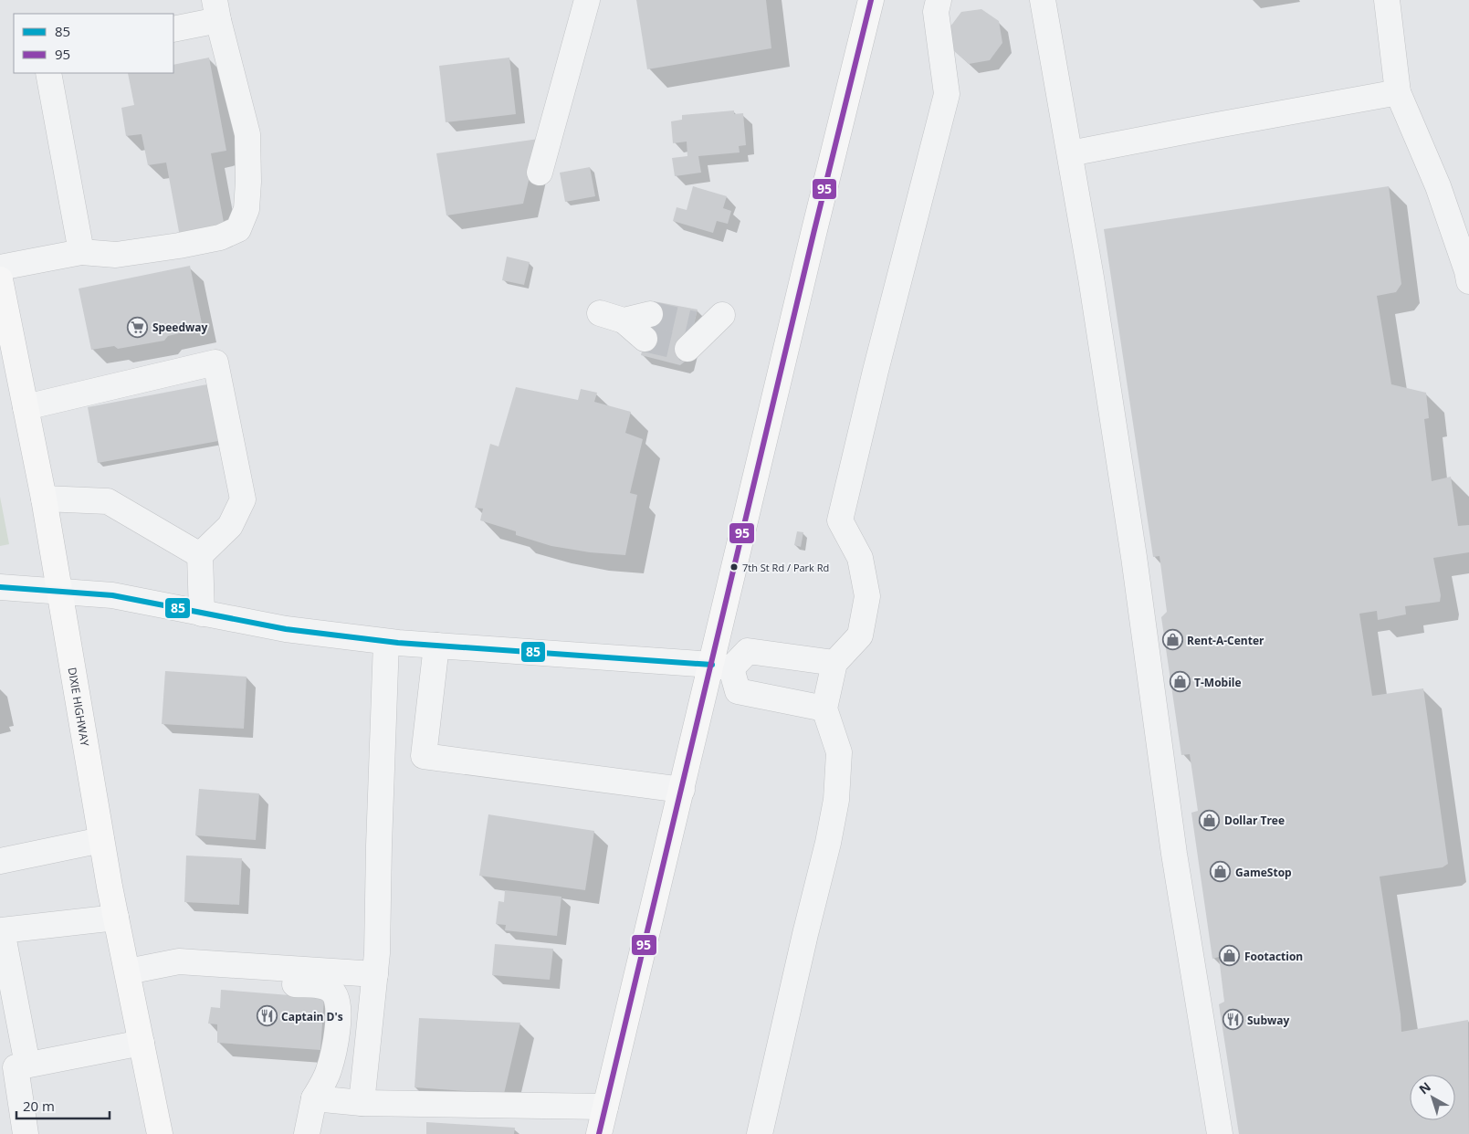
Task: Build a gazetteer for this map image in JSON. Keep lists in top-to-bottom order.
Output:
{
  "streets": {
    "main road": ["DIXIE HIGHWAY"]
  },
  "places": {
    "supermarket": ["Speedway"],
    "other": ["7th St Rd / Park Rd"],
    "shop": [
      "Rent-A-Center",
      "T-Mobile",
      "Dollar Tree",
      "GameStop",
      "Footaction"
    ],
    "restaurant": ["Captain D's", "Subway"]
  },
  "lines": ["transit line 95", "transit line 85"],
  "legend": ["85", "95"],
  "scale_bar": "20 m",
  "north": "top left"
}
